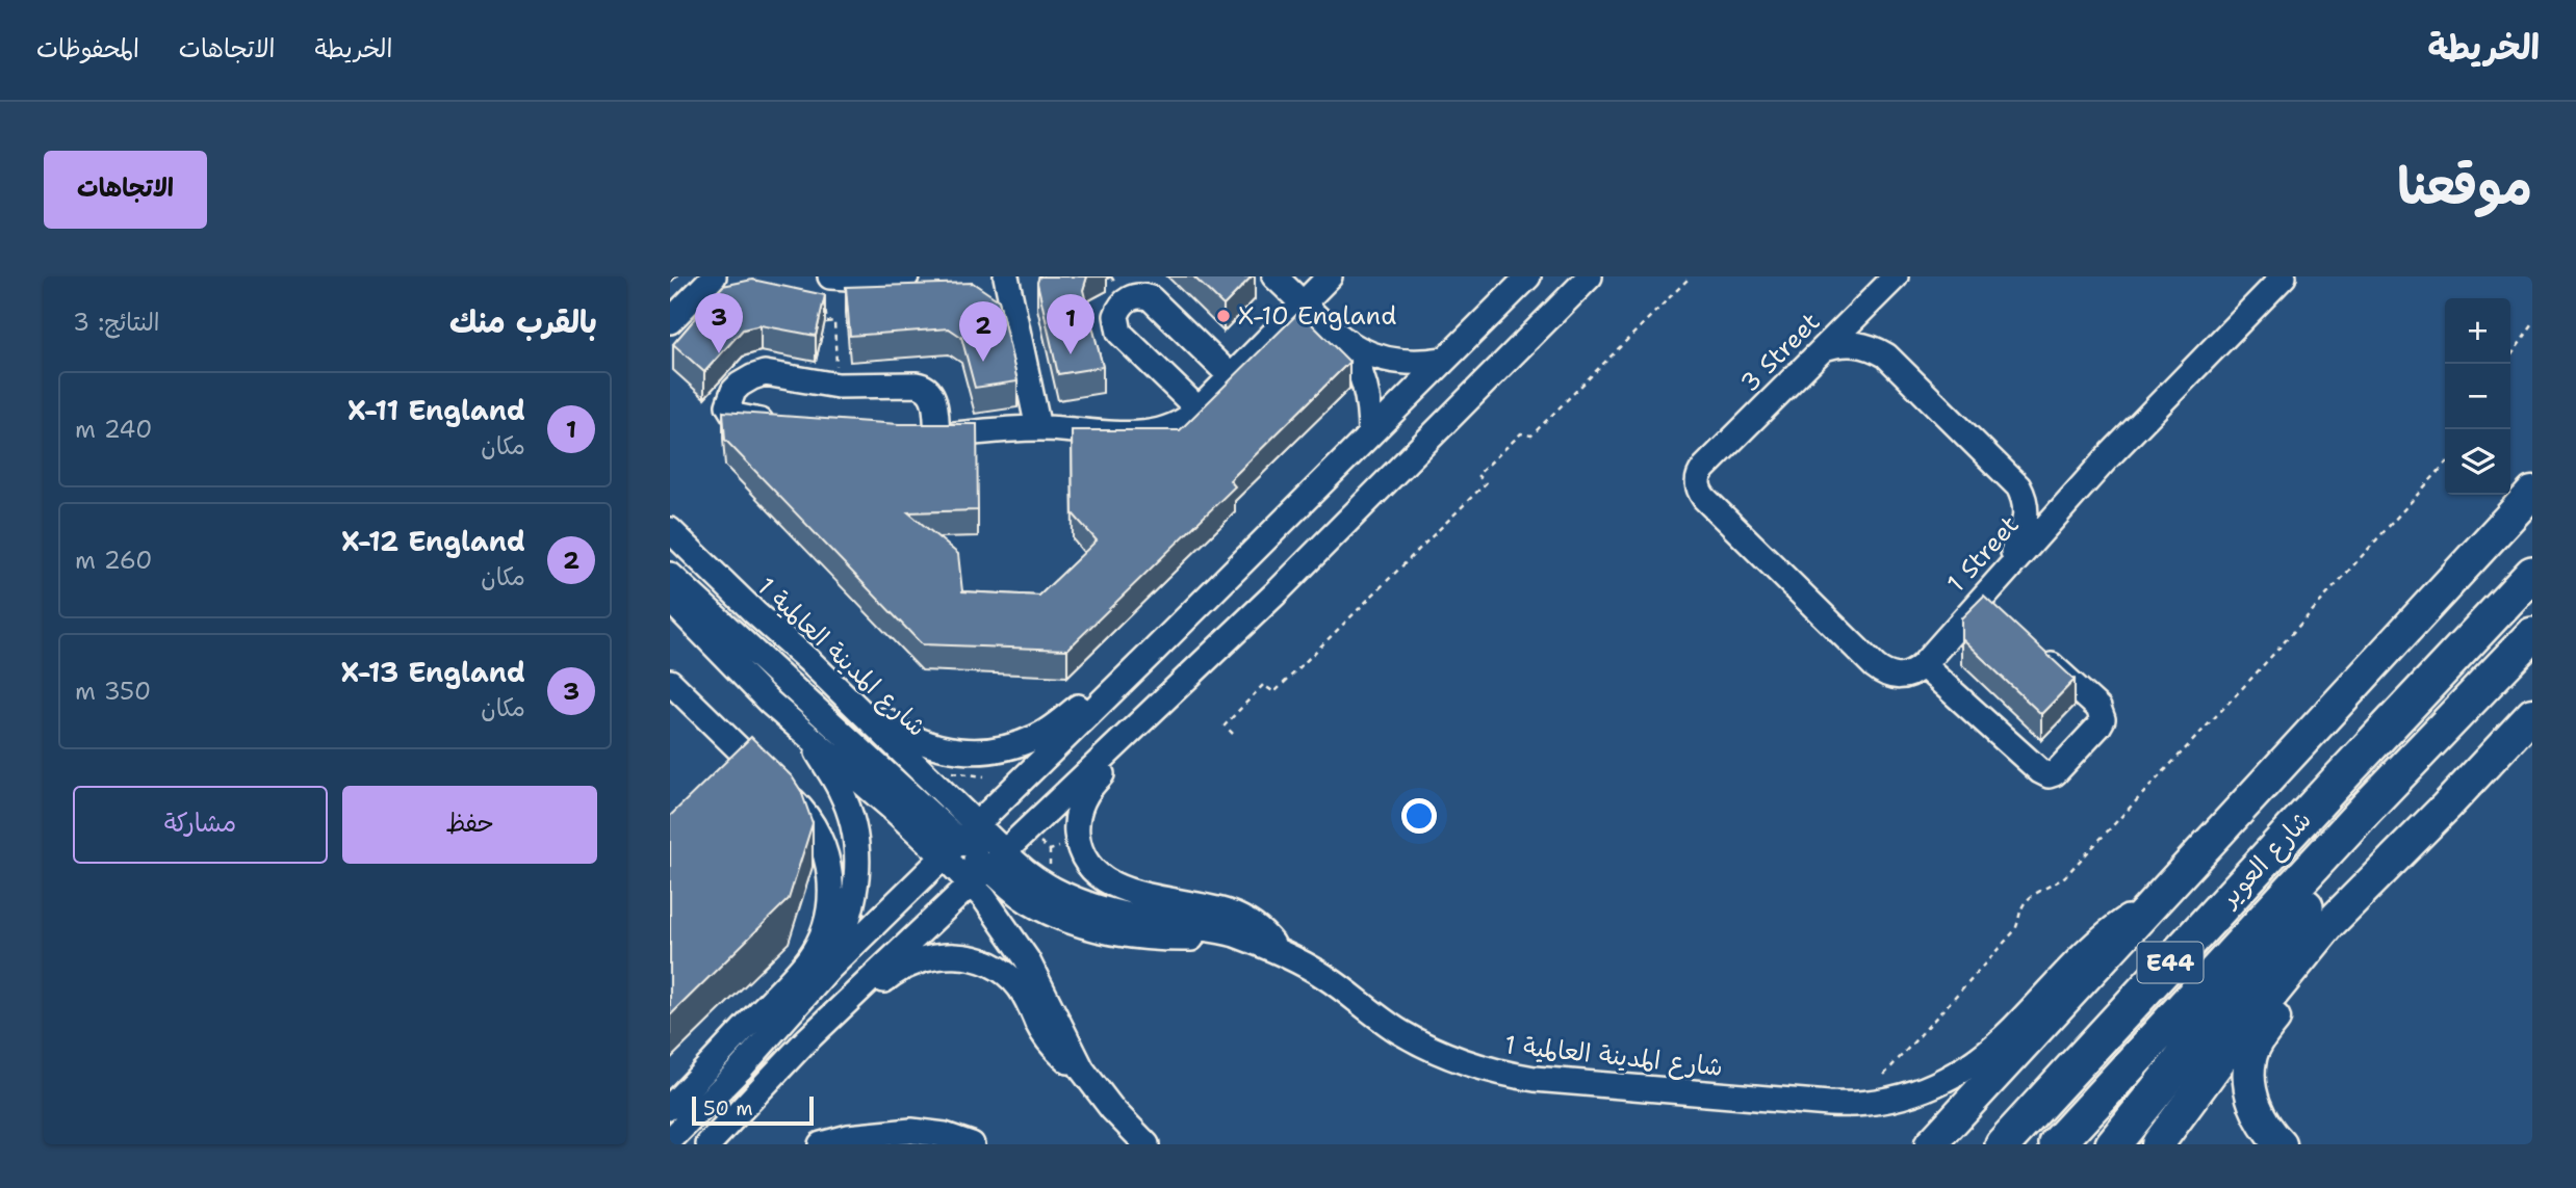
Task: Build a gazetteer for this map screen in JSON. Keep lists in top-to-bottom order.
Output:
{
  "streets": {
    "highway": ["شارع العوير", "E44"],
    "street": ["3 Street", "1 Street", "شارع المدينة العالمية 1"]
  },
  "crossings": [
    ["3 Street", "1 Street"]
  ],
  "places": ["X-10 England"],
  "scale_bar": "50 m",
  "page": {
    "header": "الخريطة",
    "nav": ["الخريطة", "الاتجاهات", "المحفوظات"],
    "title": "موقعنا",
    "buttons": [
      "الاتجاهات",
      ["حفظ", "مشاركة"]
    ],
    "heading": ["بالقرب منك", "النتائج: 3"],
    "pins": ["3", "1", "2"],
    "map_buttons": ["+", "−"],
    "list": [
      {
        "mark": "1",
        "name": "X-11 England",
        "note": "مكان",
        "value": "240 m"
      },
      {
        "mark": "2",
        "name": "X-12 England",
        "note": "مكان",
        "value": "260 m"
      },
      {
        "mark": "3",
        "name": "X-13 England",
        "note": "مكان",
        "value": "350 m"
      }
    ],
    "scale": "50 m"
  }
}
